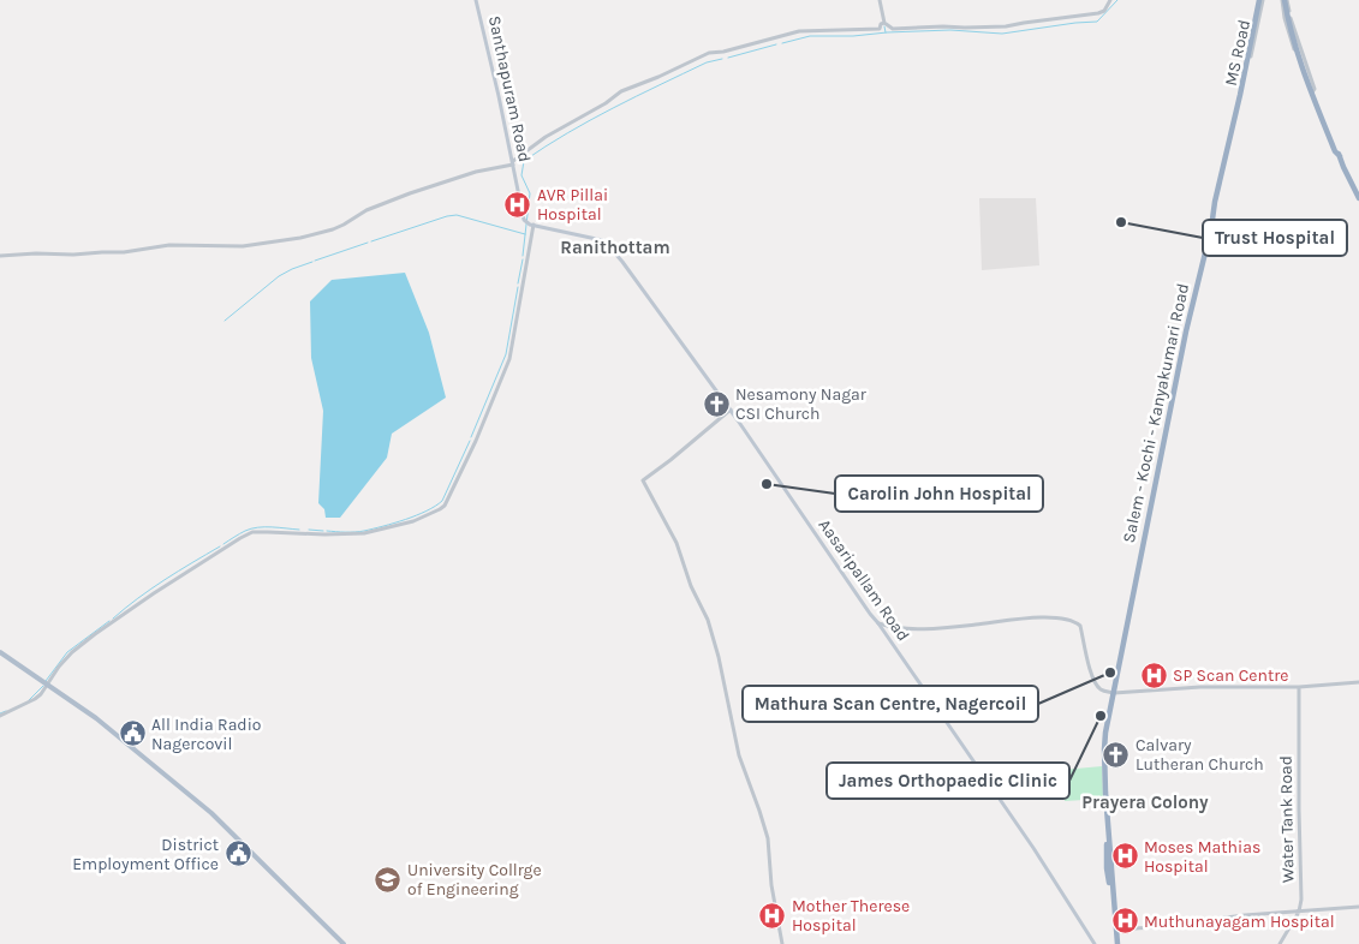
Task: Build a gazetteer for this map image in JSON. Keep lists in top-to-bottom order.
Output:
{
  "streets": {
    "highway": ["Salem - Kochi - Kanyakumari Road"],
    "main road": ["Santhapuram Road", "Aasaripallam Road"],
    "street": ["Water Tank Road"]
  },
  "crossings": [
    ["Santhapuram Road", "Aasaripallam Road"]
  ],
  "districts": ["Ranithottam", "Prayera Colony"],
  "places": {
    "hospital": [
      "AVR Pillai Hospital",
      "SP Scan Centre",
      "Moses Mathias Hospital",
      "Mother Therese Hospital",
      "Muthunayagam Hospital"
    ],
    "other": [
      "Trust Hospital",
      "Carolin John Hospital",
      "Mathura Scan Centre, Nagercoil",
      "James Orthopaedic Clinic"
    ],
    "church": ["Nesamony Nagar CSI Church", "Calvary Lutheran Church"],
    "public building": ["All India Radio Nagercovil", "District Employment Office"],
    "school or university": ["University Collrge of Engineering"]
  }
}
